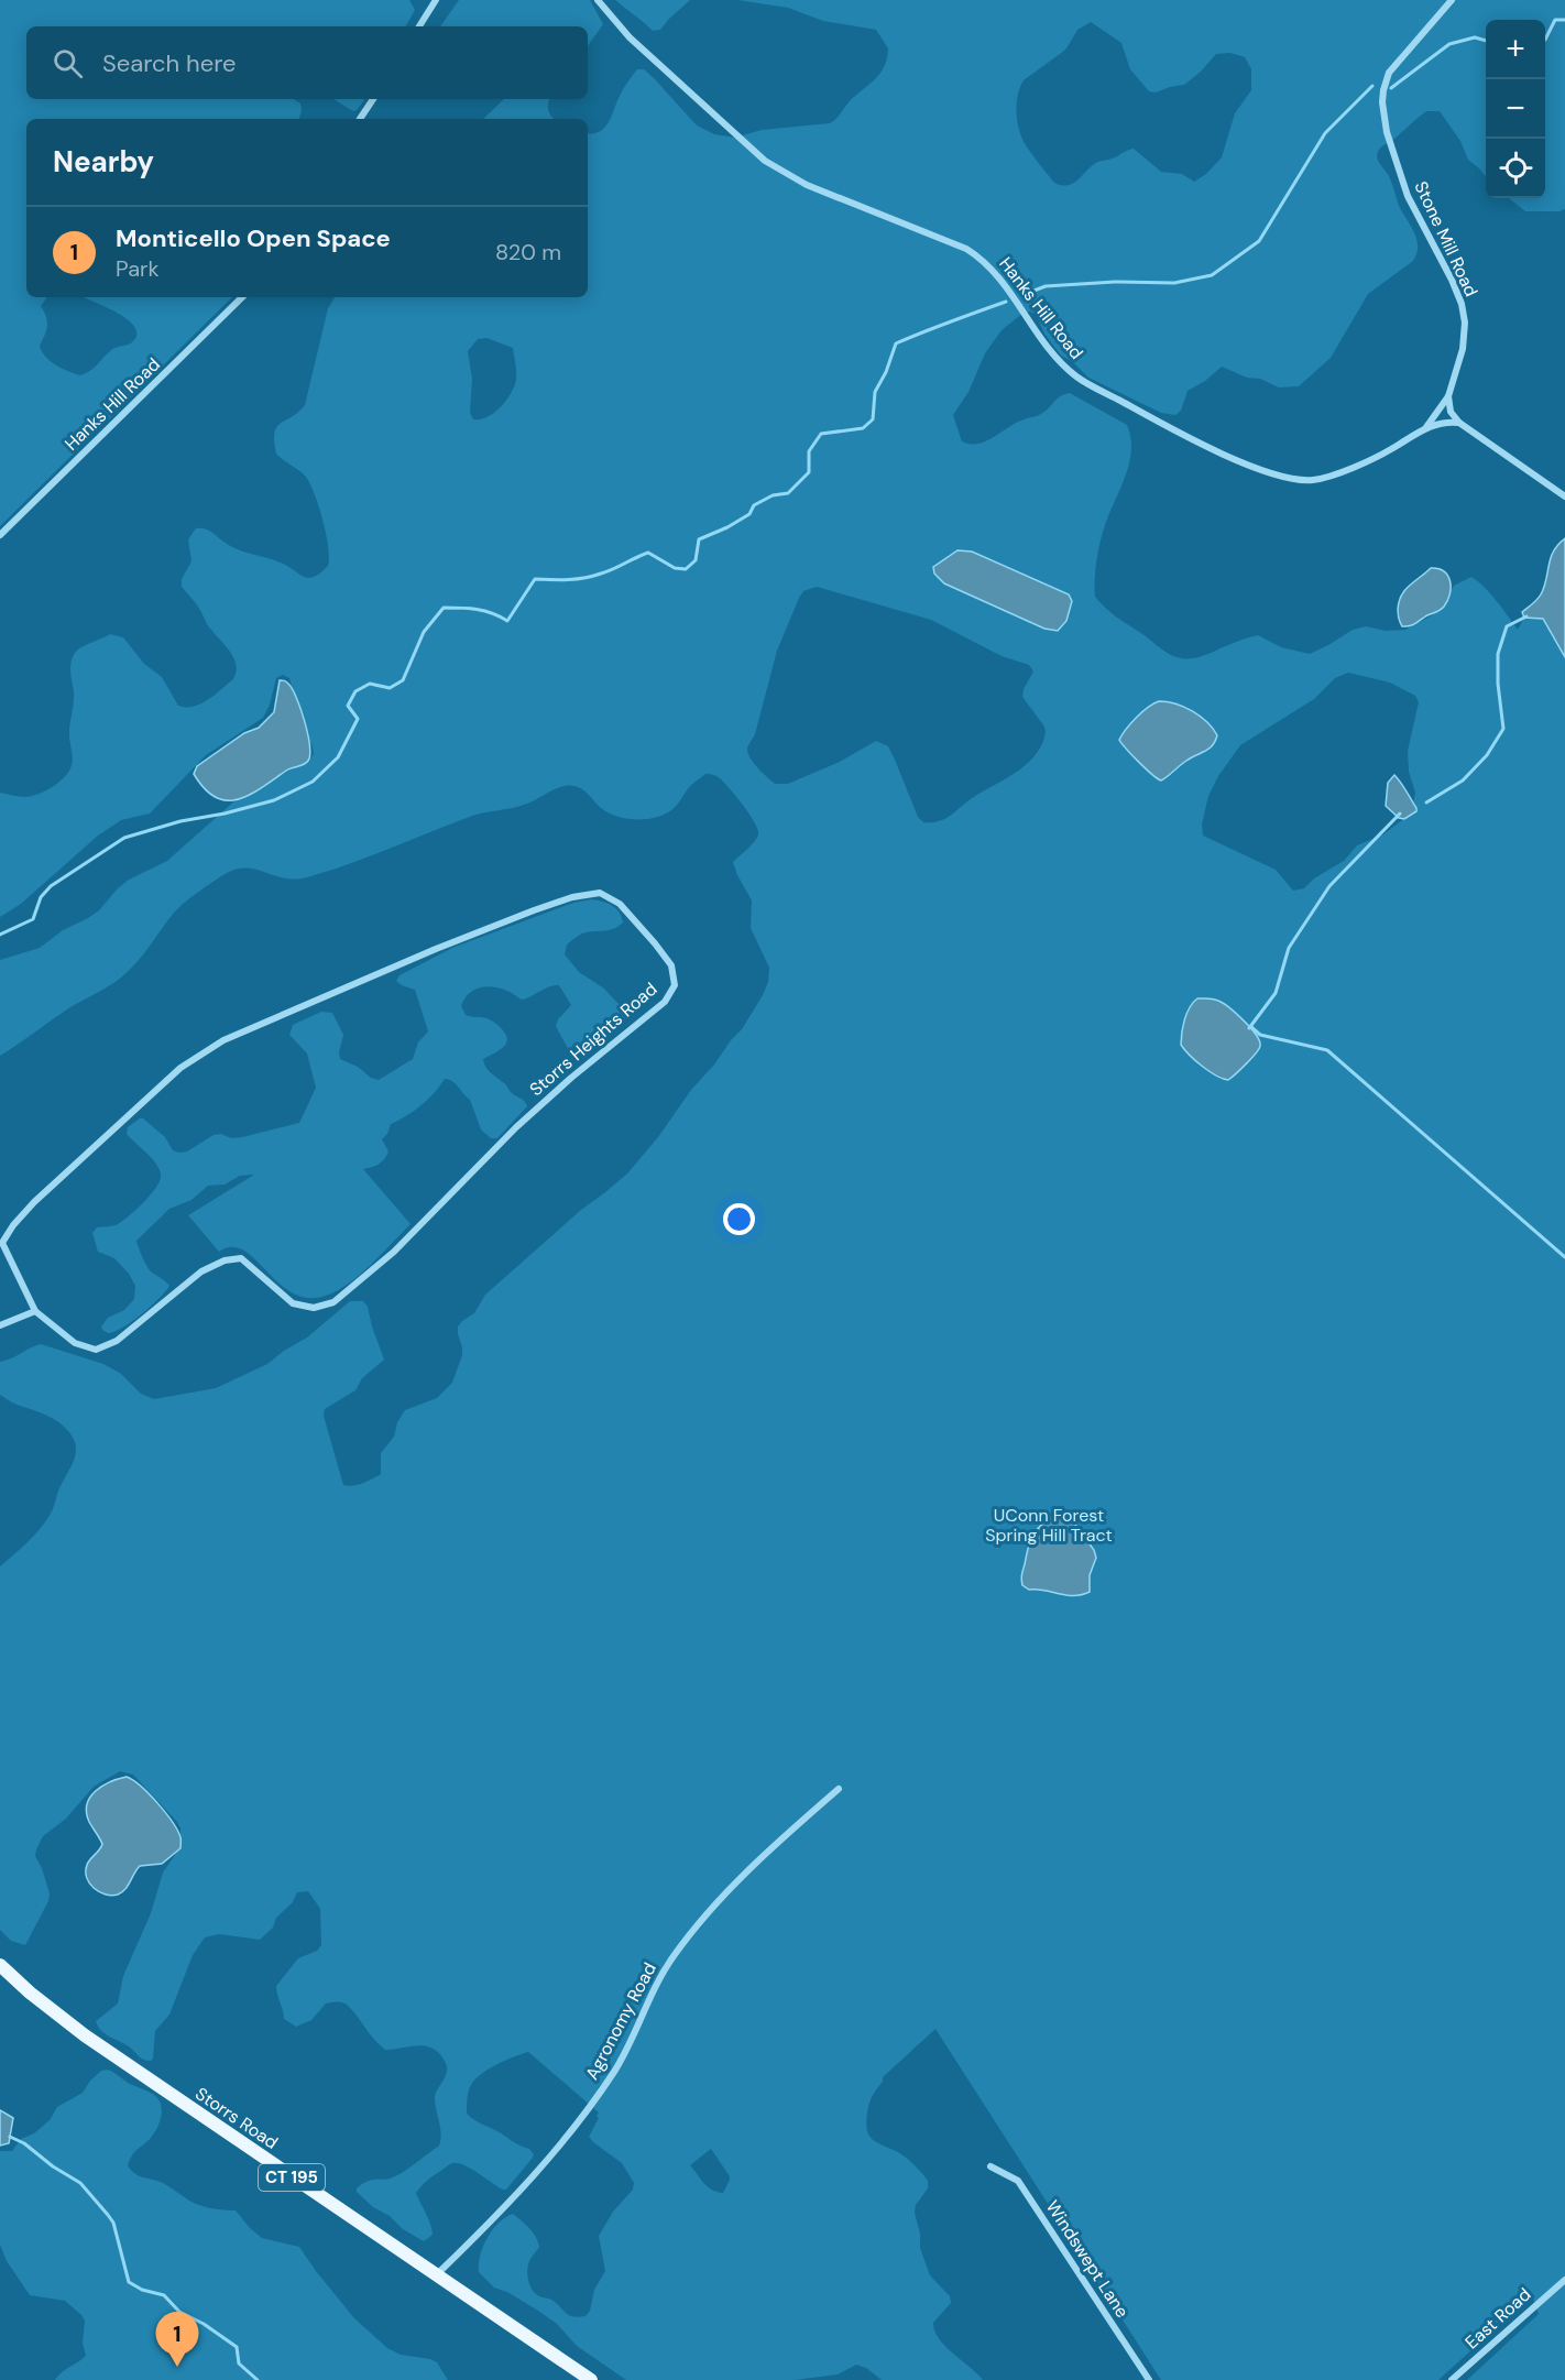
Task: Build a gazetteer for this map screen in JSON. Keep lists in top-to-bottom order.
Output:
{
  "streets": {
    "main road": ["Storrs Road", "CT 195"],
    "street": [
      "Stone Mill Road",
      "Hanks Hill Road",
      "Storrs Heights Road",
      "Agronomy Road",
      "Windswept Lane",
      "East Road"
    ]
  },
  "crossings": [
    ["Stone Mill Road", "Hanks Hill Road"],
    ["Agronomy Road", "Storrs Road"]
  ],
  "parks": ["UConn Forest Spring Hill Tract"],
  "page": {
    "map_buttons": ["+", "−"],
    "search": "Search here",
    "heading": "Nearby",
    "list": [
      {
        "mark": "1",
        "name": "Monticello Open Space",
        "note": "Park",
        "value": "820 m"
      }
    ],
    "pins": "1"
  }
}
